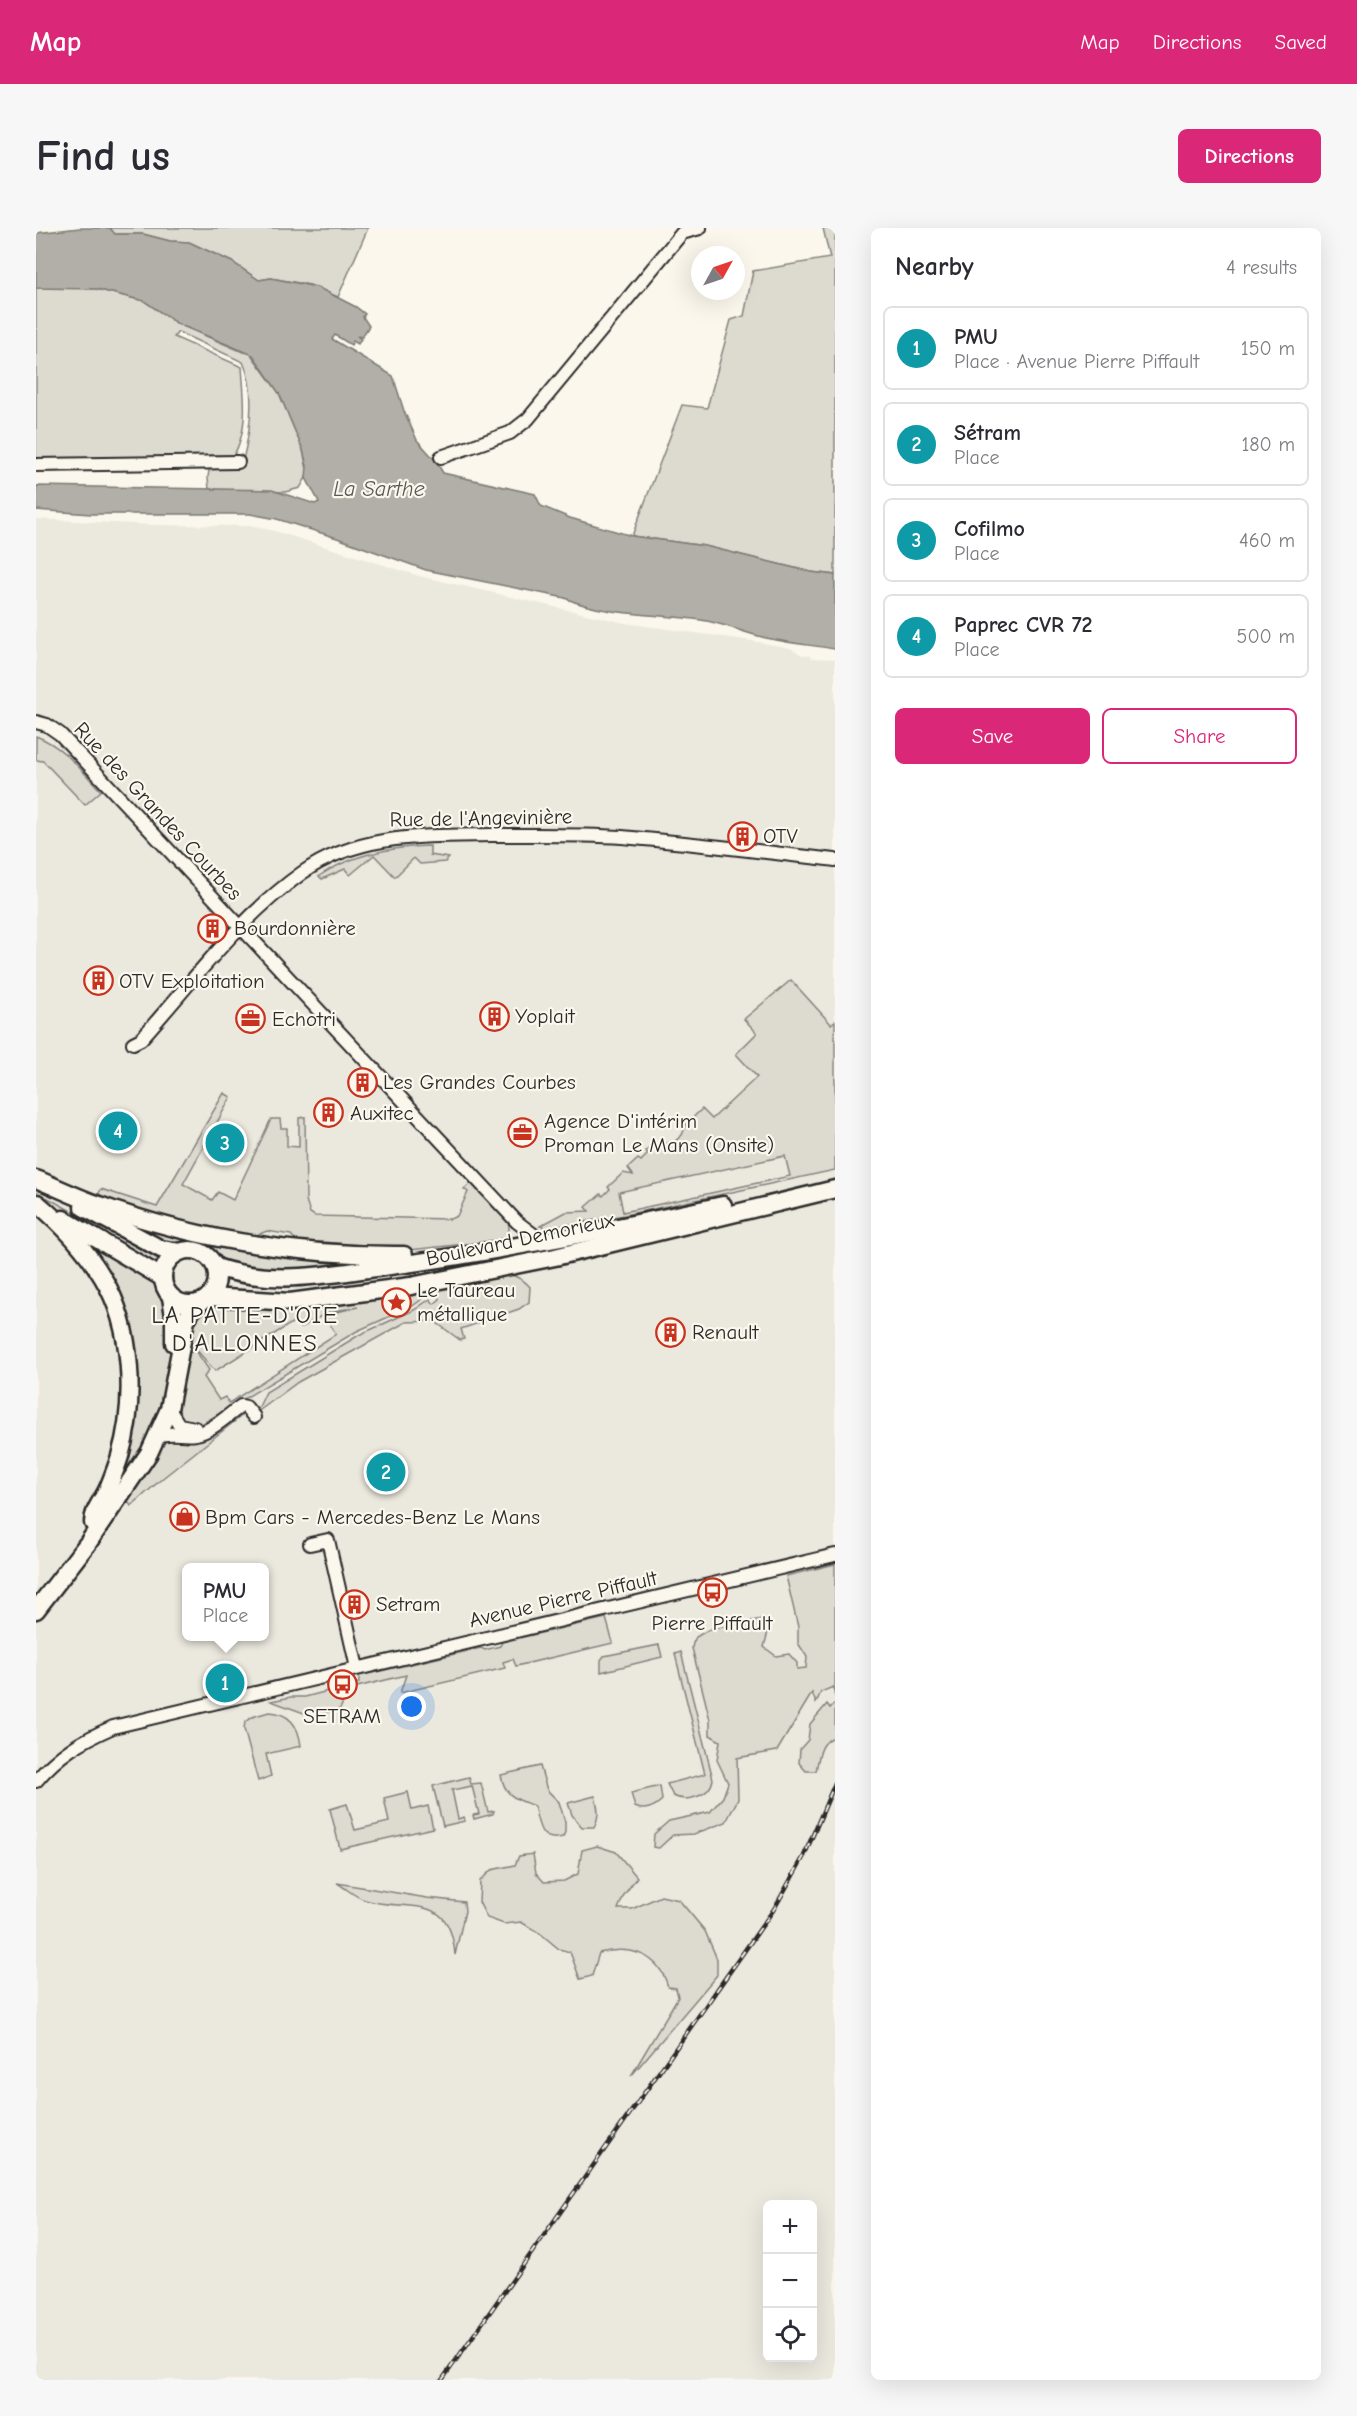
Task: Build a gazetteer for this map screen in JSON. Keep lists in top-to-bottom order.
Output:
{
  "streets": {
    "main road": ["Boulevard Demorieux"],
    "street": ["Rue des Grandes Courbes", "Rue de l'Angevinière", "Avenue Pierre Piffault"]
  },
  "crossings": [
    ["Rue des Grandes Courbes", "Rue de l'Angevinière"]
  ],
  "districts": ["LA PATTE-D'OIE D'ALLONNES"],
  "water": ["La Sarthe"],
  "places": {
    "building": [
      "OTV",
      "Bourdonnière",
      "OTV Exploitation",
      "Yoplait",
      "Les Grandes Courbes",
      "Auxitec",
      "Renault",
      "Setram"
    ],
    "office": ["Echotri", "Agence D'intérim Proman Le Mans (Onsite)"],
    "place": ["Le Taureau métallique"],
    "shop": ["Bpm Cars - Mercedes-Benz Le Mans"],
    "bus stop": ["Pierre Piffault", "SETRAM"]
  },
  "north": "top right",
  "page": {
    "header": "Map",
    "nav": ["Map", "Directions", "Saved"],
    "buttons": [
      "Directions",
      ["Save", "Share"]
    ],
    "title": "Find us",
    "heading": ["Nearby", "4 results"],
    "list": [
      {
        "mark": "1",
        "name": "PMU",
        "note": "Place · Avenue Pierre Piffault",
        "value": "150 m"
      },
      {
        "mark": "2",
        "name": "Sétram",
        "note": "Place",
        "value": "180 m"
      },
      {
        "mark": "3",
        "name": "Cofilmo",
        "note": "Place",
        "value": "460 m"
      },
      {
        "mark": "4",
        "name": "Paprec CVR 72",
        "note": "Place",
        "value": "500 m"
      }
    ],
    "pins": [
      "4",
      "3",
      "2",
      "1"
    ],
    "popup": ["PMU", "Place"],
    "map_buttons": ["+", "−"]
  }
}
